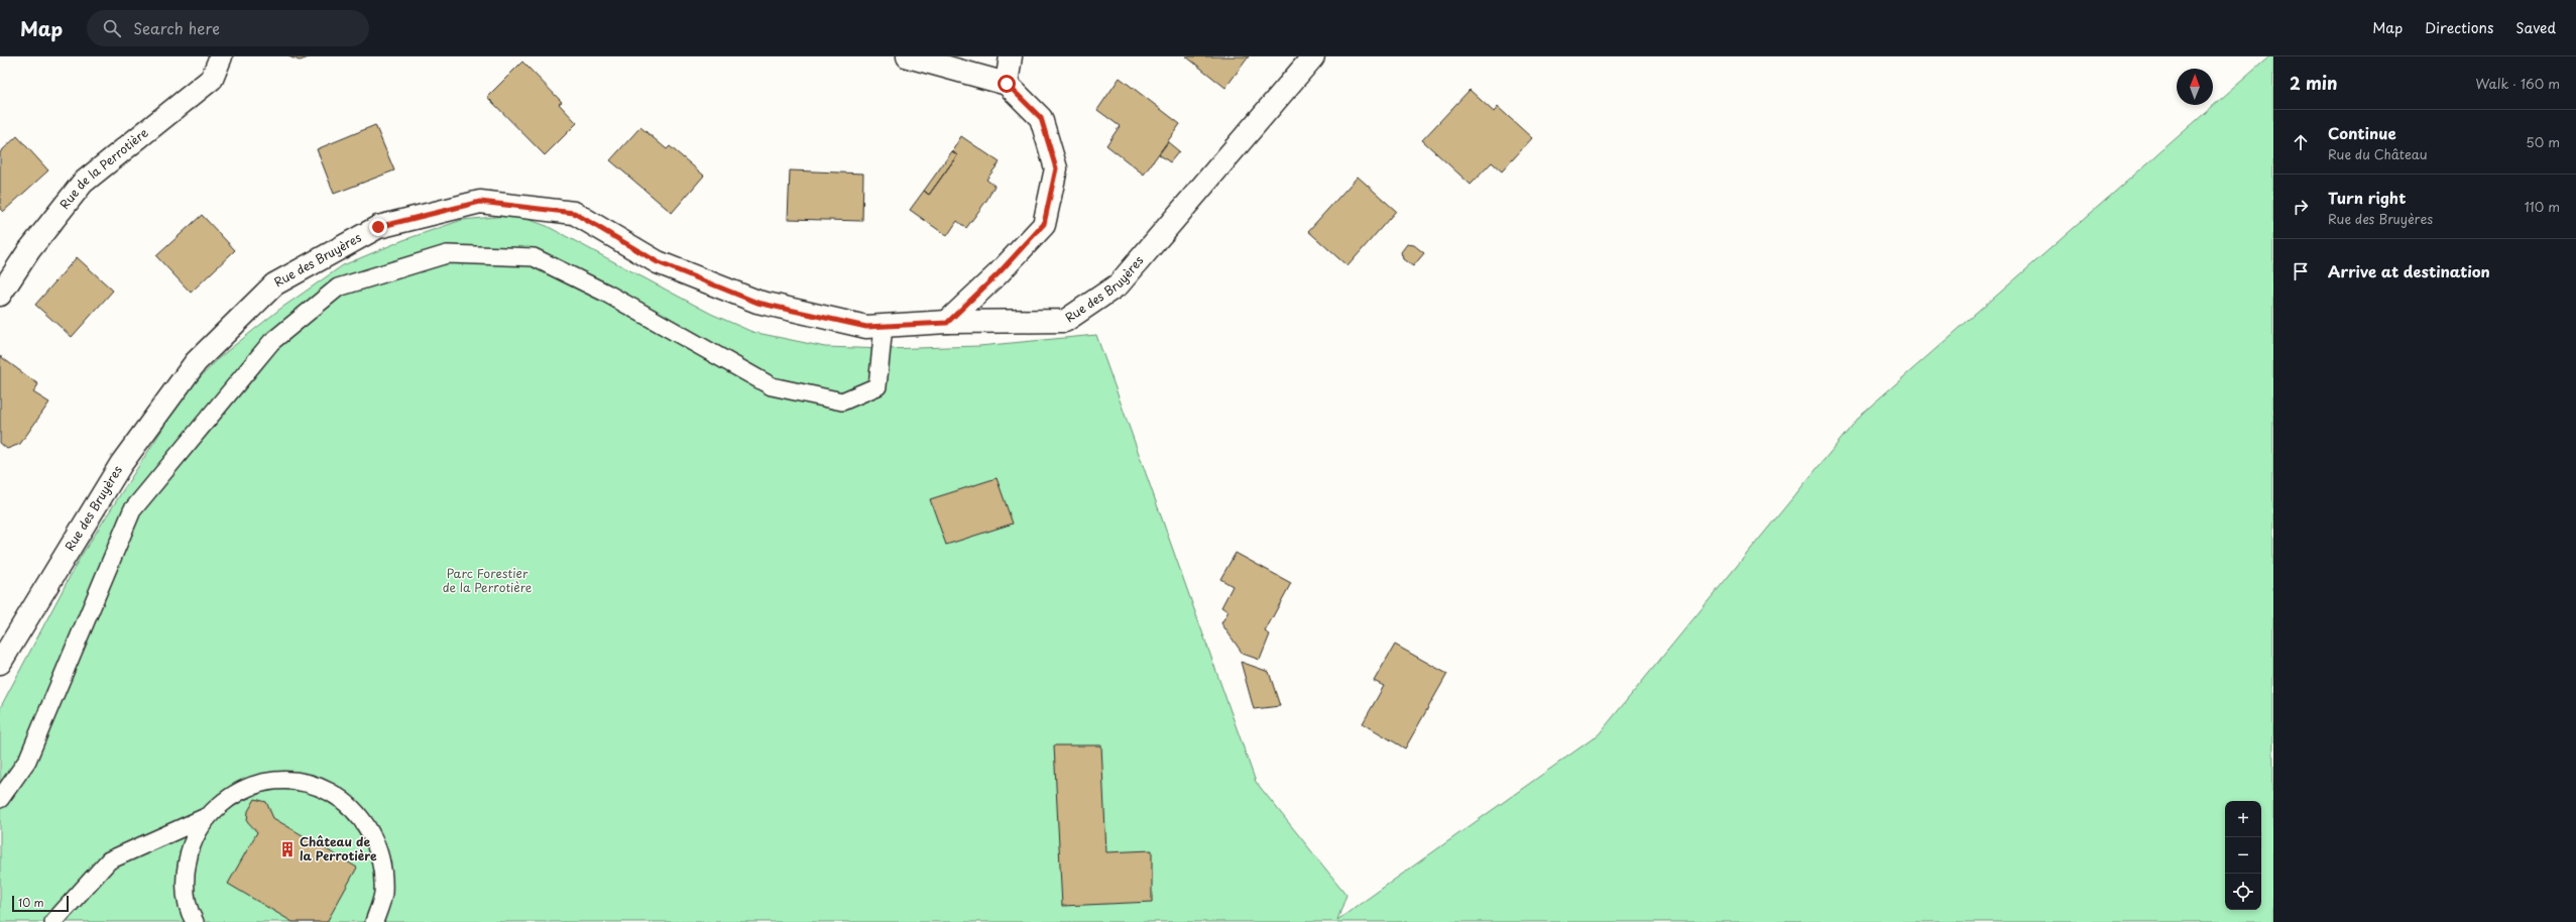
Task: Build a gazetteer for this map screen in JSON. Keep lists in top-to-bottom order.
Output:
{
  "streets": {
    "street": ["Rue de la Perrotière", "Rue des Bruyères"]
  },
  "parks": ["Parc Forestier de la Perrotière"],
  "places": {
    "building": ["Château de la Perrotière"]
  },
  "scale_bar": "10 m",
  "north": "top",
  "page": {
    "header": "Map",
    "search": "Search here",
    "nav": ["Map", "Directions", "Saved"],
    "heading": ["2 min", "Walk · 160 m"],
    "list": [
      ["Continue", "Rue du Château", "50 m"],
      ["Turn right", "Rue des Bruyères", "110 m"],
      "Arrive at destination"
    ],
    "map_buttons": ["+", "−"],
    "scale": "10 m"
  }
}
